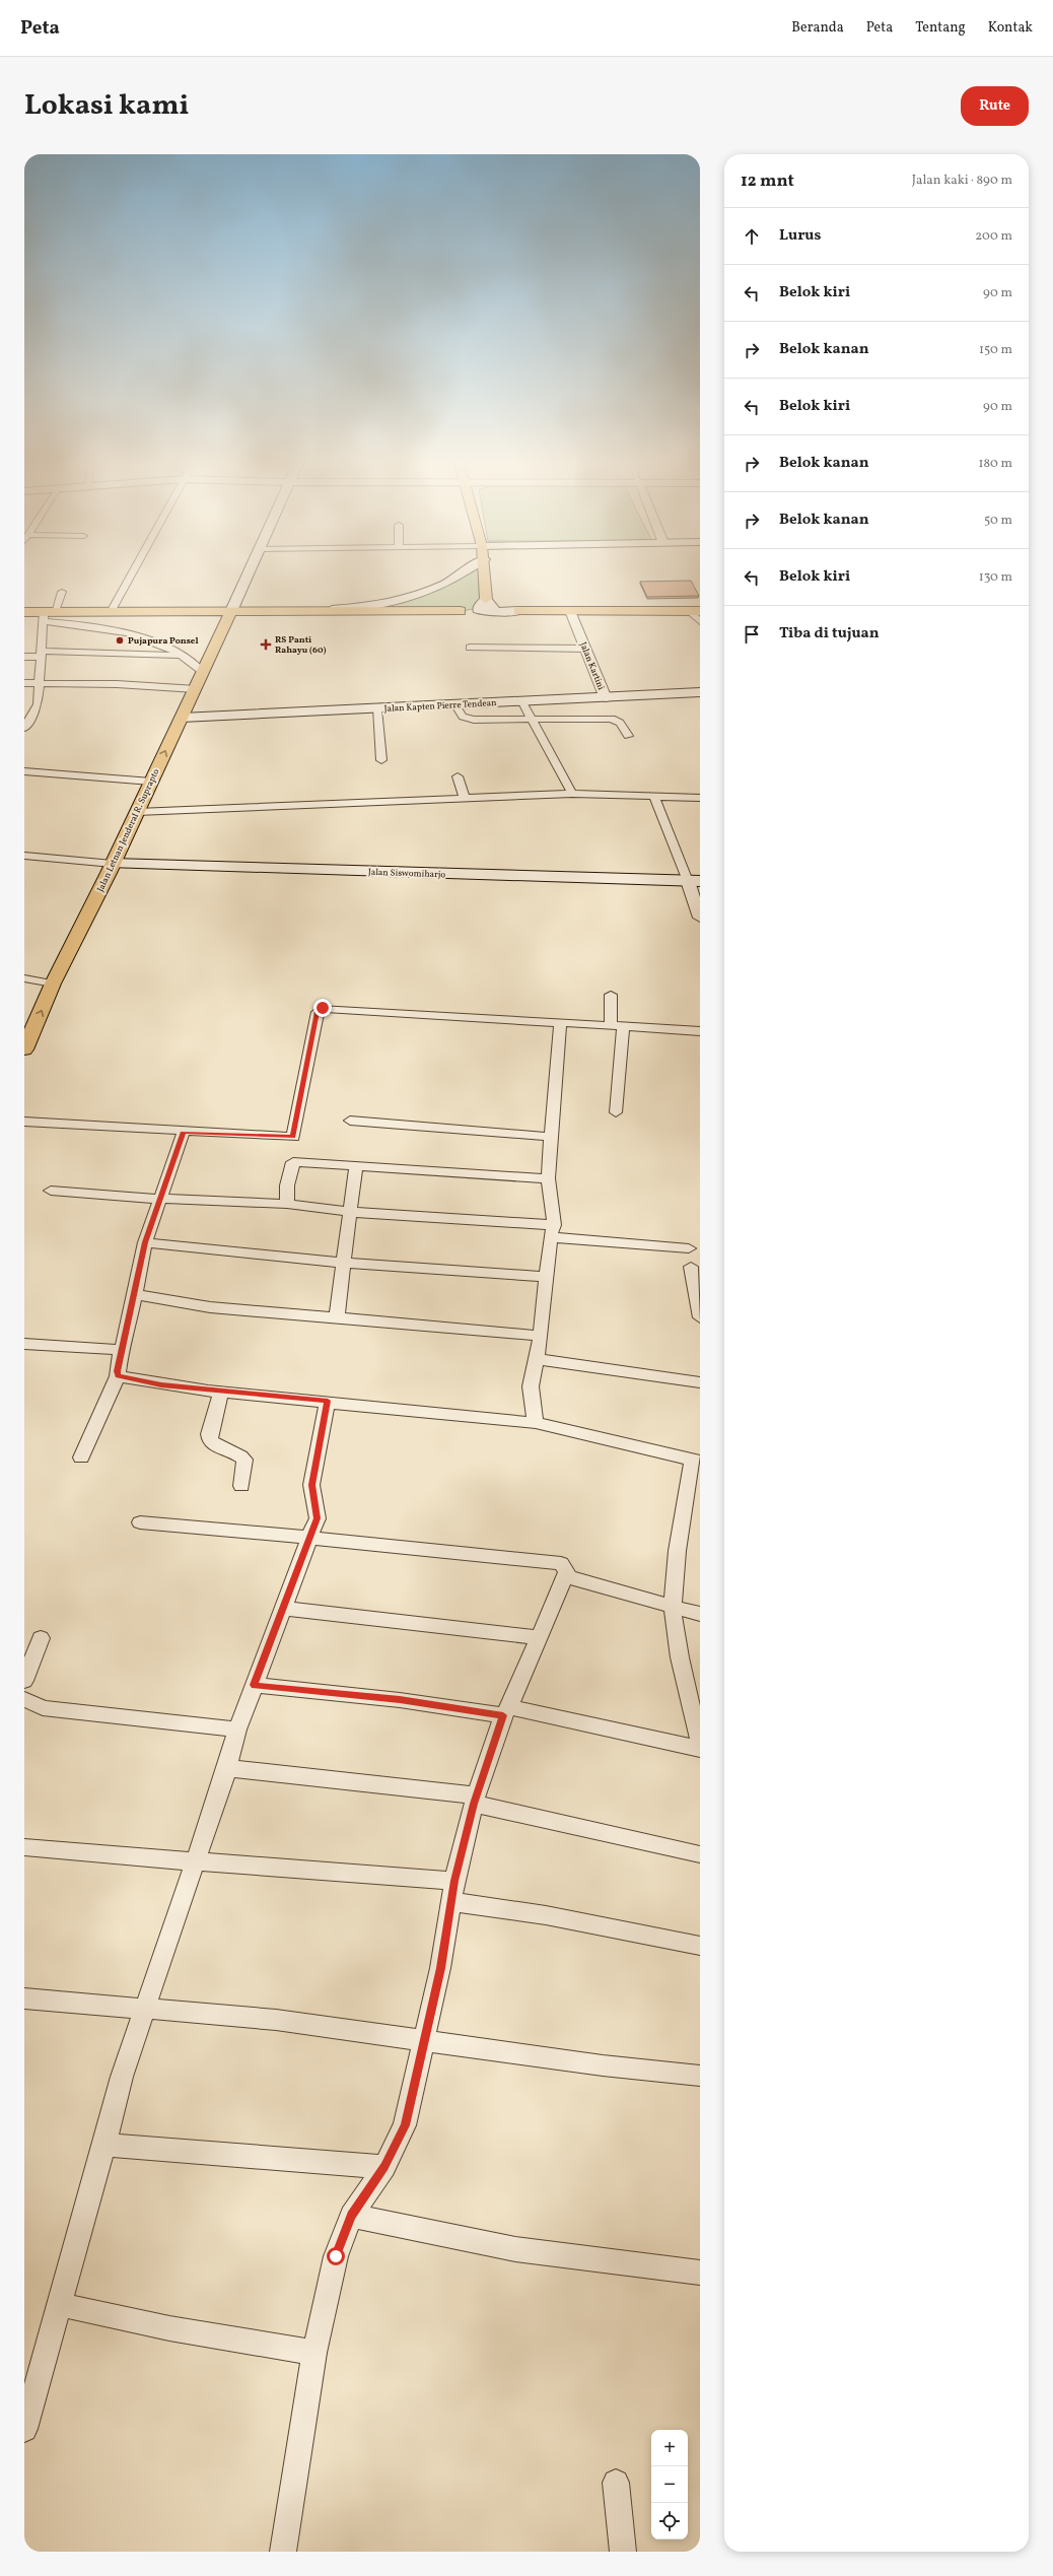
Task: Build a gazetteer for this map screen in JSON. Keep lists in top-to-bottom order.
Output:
{
  "streets": {
    "main road": ["Jalan Kapten Pierre Tendean", "Jalan Letnan Jenderal R. Suprapto", "Jalan Siswomiharjo"],
    "street": ["Jalan Kartini"]
  },
  "crossings": [
    ["Jalan Kartini", "Jalan Kapten Pierre Tendean"],
    ["Jalan Kapten Pierre Tendean", "Jalan Letnan Jenderal R. Suprapto"],
    ["Jalan Letnan Jenderal R. Suprapto", "Jalan Siswomiharjo"]
  ],
  "places": {
    "other": ["Pujapura Ponsel"],
    "health": ["RS Panti Rahayu (60)"]
  },
  "page": {
    "header": "Peta",
    "nav": [
      "Beranda",
      "Peta",
      "Tentang",
      "Kontak"
    ],
    "title": "Lokasi kami",
    "buttons": "Rute",
    "heading": ["12 mnt", "Jalan kaki · 890 m"],
    "list": [
      ["Lurus", "200 m"],
      ["Belok kiri", "90 m"],
      ["Belok kanan", "150 m"],
      ["Belok kiri", "90 m"],
      ["Belok kanan", "180 m"],
      ["Belok kanan", "50 m"],
      ["Belok kiri", "130 m"],
      "Tiba di tujuan"
    ],
    "map_buttons": ["+", "−"]
  }
}
